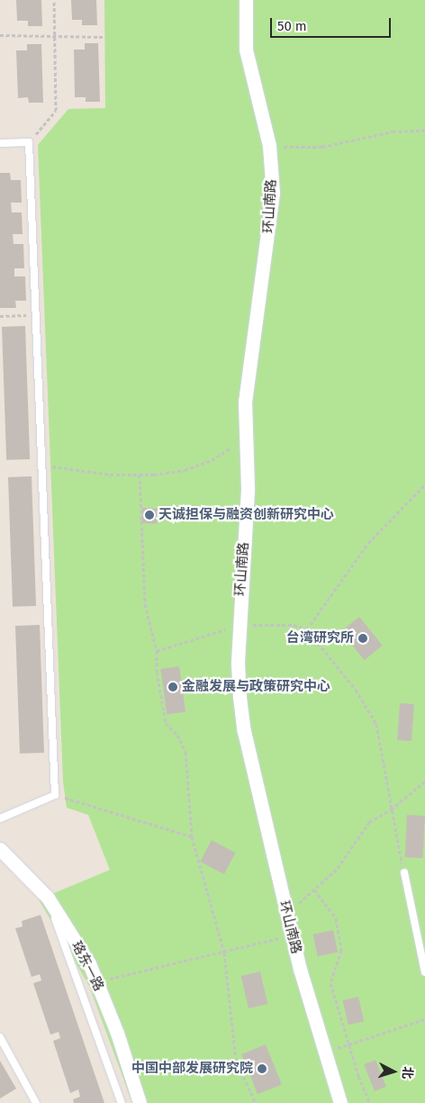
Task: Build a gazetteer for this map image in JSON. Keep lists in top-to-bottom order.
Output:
{
  "streets": {
    "street": ["环山南路", "珞东一路"]
  },
  "places": [
    "天诚担保与融资创新研究中心",
    "台湾研究所",
    "金融发展与政策研究中心",
    "中国中部发展研究院"
  ],
  "scale_bar": "50 m",
  "north": "right"
}
